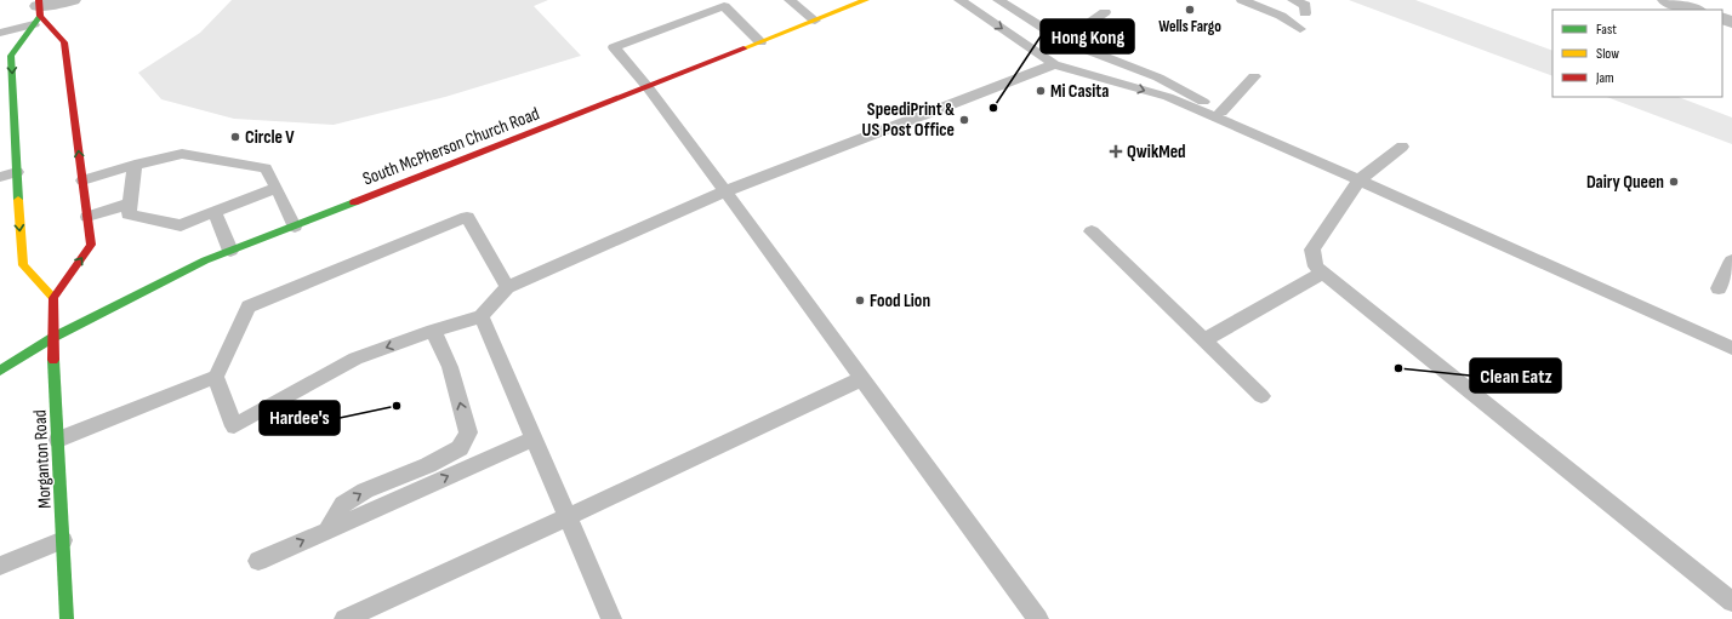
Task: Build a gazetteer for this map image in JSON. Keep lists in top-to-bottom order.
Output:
{
  "streets": {
    "main road": ["South McPherson Church Road", "Morganton Road"]
  },
  "crossings": [
    ["South McPherson Church Road", "Morganton Road"]
  ],
  "places": {
    "other": [
      "Wells Fargo",
      "Mi Casita",
      "Hong Kong",
      "SpeediPrint & US Post Office",
      "Circle V",
      "Dairy Queen",
      "Food Lion",
      "Clean Eatz",
      "Hardee's"
    ],
    "health": ["QwikMed"]
  },
  "legend": ["Fast", "Slow", "Jam"]
}
